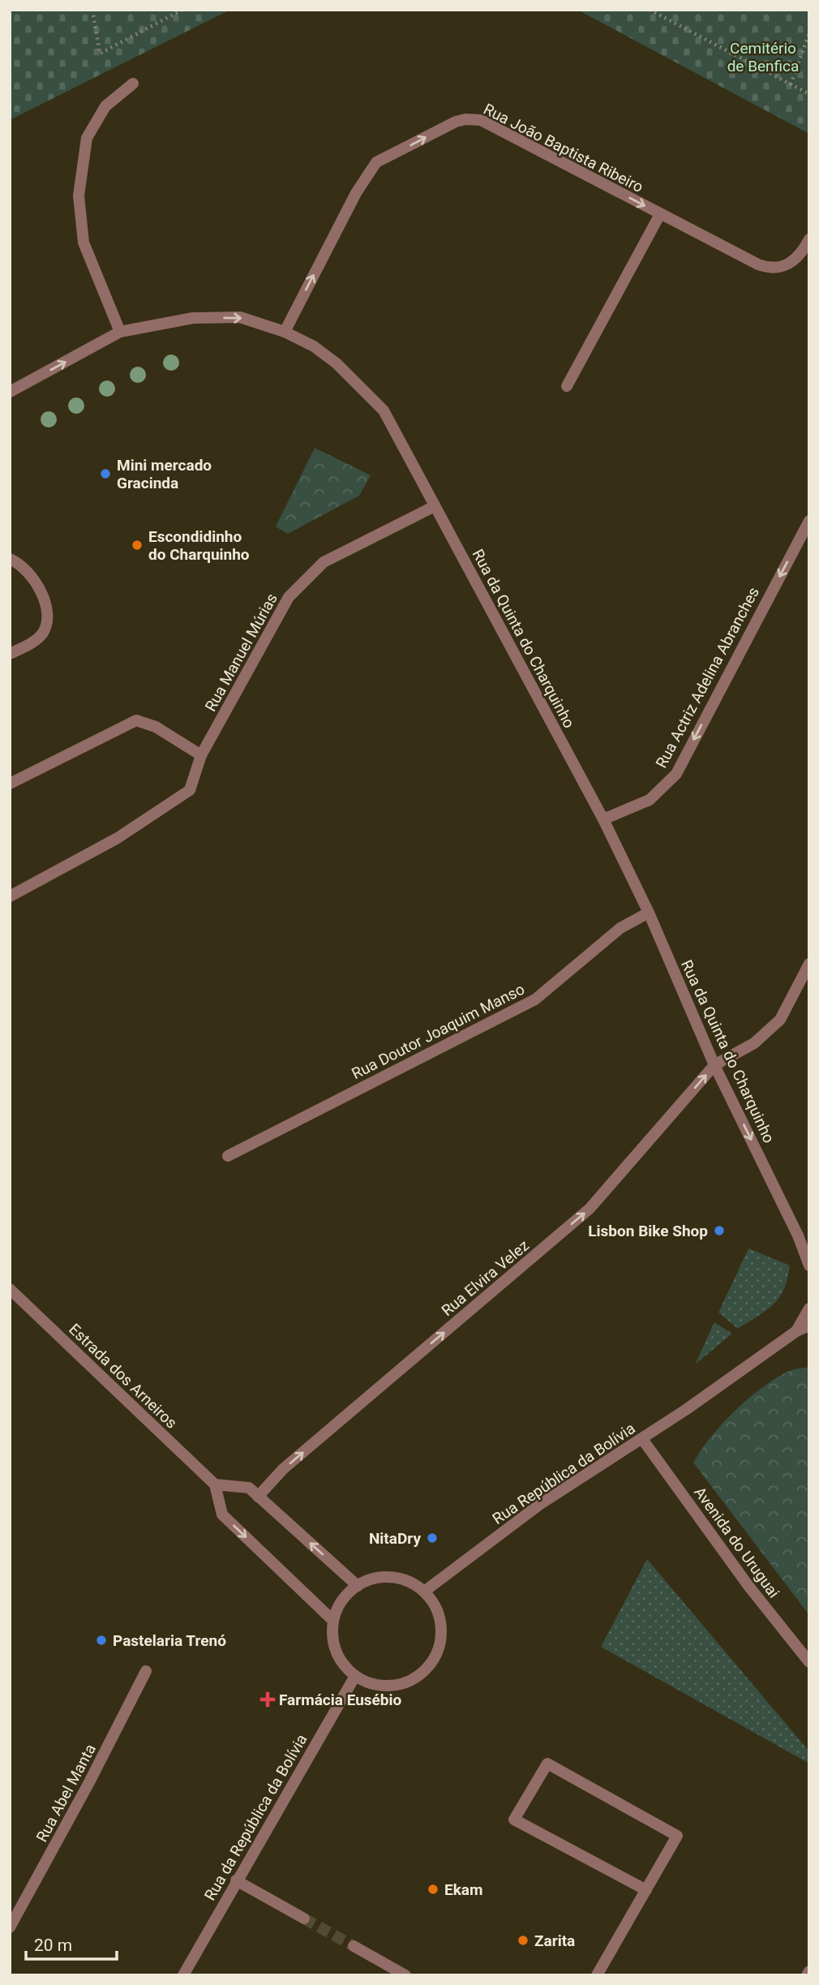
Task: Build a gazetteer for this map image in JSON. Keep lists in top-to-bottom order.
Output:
{
  "streets": {
    "street": [
      "Rua João Baptista Ribeiro",
      "Rua da Quinta do Charquinho",
      "Rua Manuel Múrias",
      "Rua Actriz Adelina Abranches",
      "Rua Doutor Joaquim Manso",
      "Rua Elvira Velez",
      "Estrada dos Arneiros",
      "Rua República da Bolívia",
      "Avenida do Uruguai",
      "Rua Abel Manta",
      "Rua da República da Bolívia"
    ]
  },
  "crossings": [
    ["Rua João Baptista Ribeiro", "Rua da Quinta do Charquinho"],
    ["Rua da Quinta do Charquinho", "Rua Manuel Múrias"],
    ["Rua da Quinta do Charquinho", "Rua Actriz Adelina Abranches"],
    ["Rua da Quinta do Charquinho", "Rua Doutor Joaquim Manso"],
    ["Rua da Quinta do Charquinho", "Rua Elvira Velez"],
    ["Rua República da Bolívia", "Avenida do Uruguai"],
    ["Rua República da Bolívia", "Rua da República da Bolívia"]
  ],
  "one_way": ["Rua Actriz Adelina Abranches", "Rua Elvira Velez"],
  "parks": ["Cemitério de Benfica"],
  "places": {
    "other": [
      "Mini mercado Gracinda",
      "Escondidinho do Charquinho",
      "Lisbon Bike Shop",
      "NitaDry",
      "Pastelaria Trenó",
      "Ekam",
      "Zarita"
    ],
    "health": ["Farmácia Eusébio"]
  },
  "scale_bar": "20 m"
}
